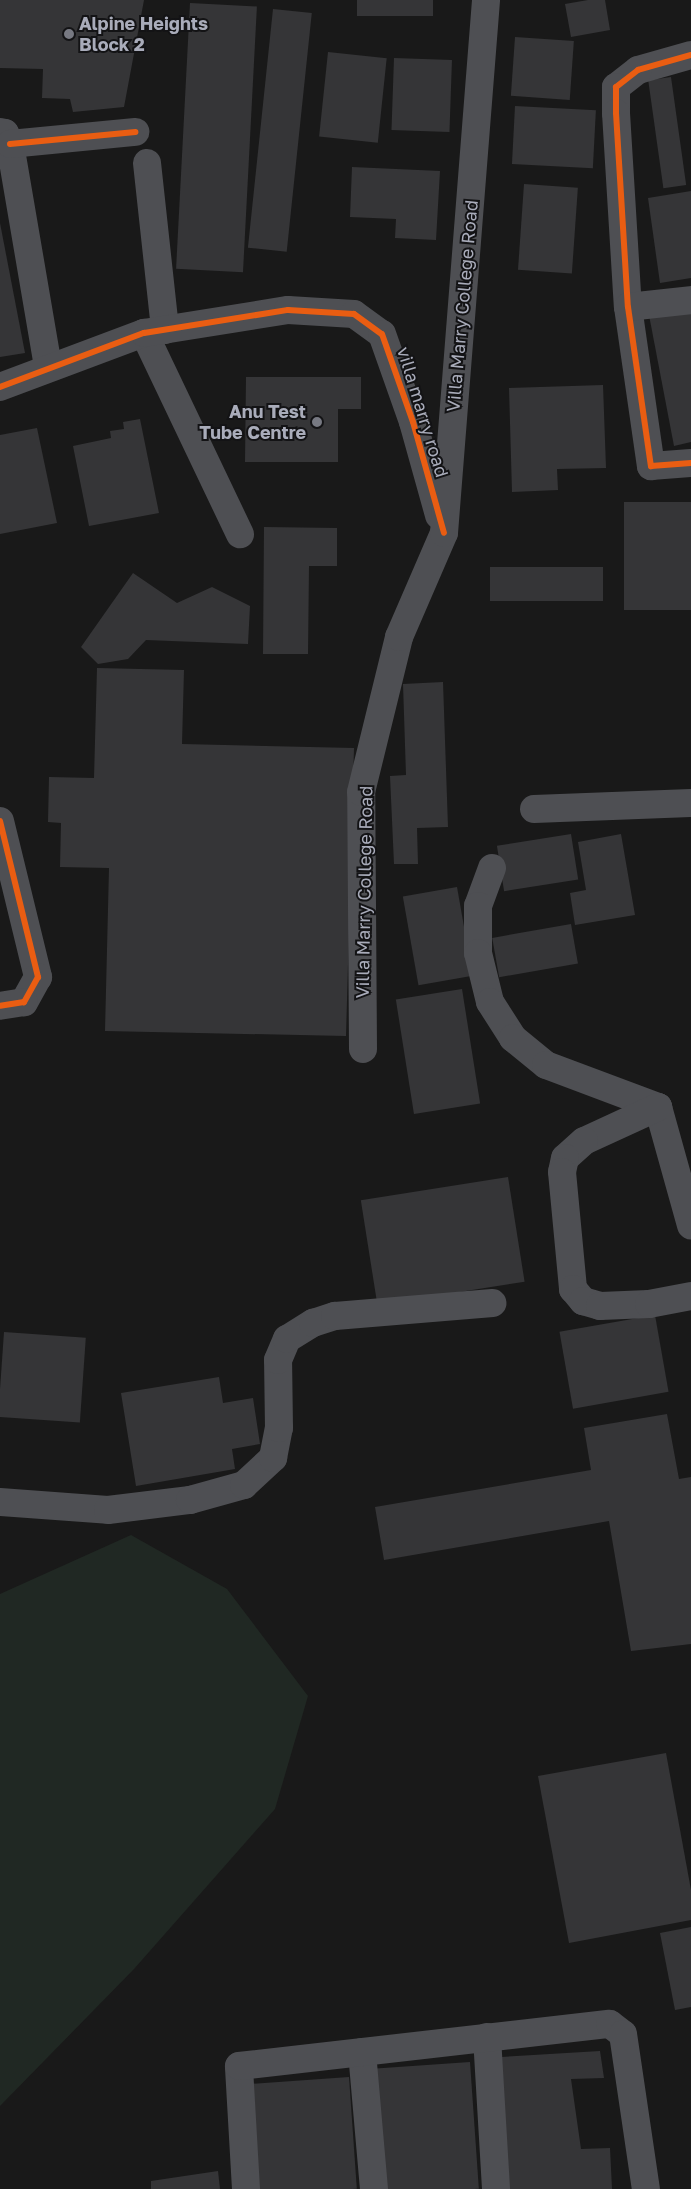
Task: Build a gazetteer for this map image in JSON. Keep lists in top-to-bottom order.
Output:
{
  "streets": {
    "street": ["Villa Marry College Road", "villa marry road"]
  },
  "crossings": [
    ["Villa Marry College Road", "villa marry road"]
  ],
  "places": ["Alpine Heights Block 2", "Anu Test Tube Centre"]
}
